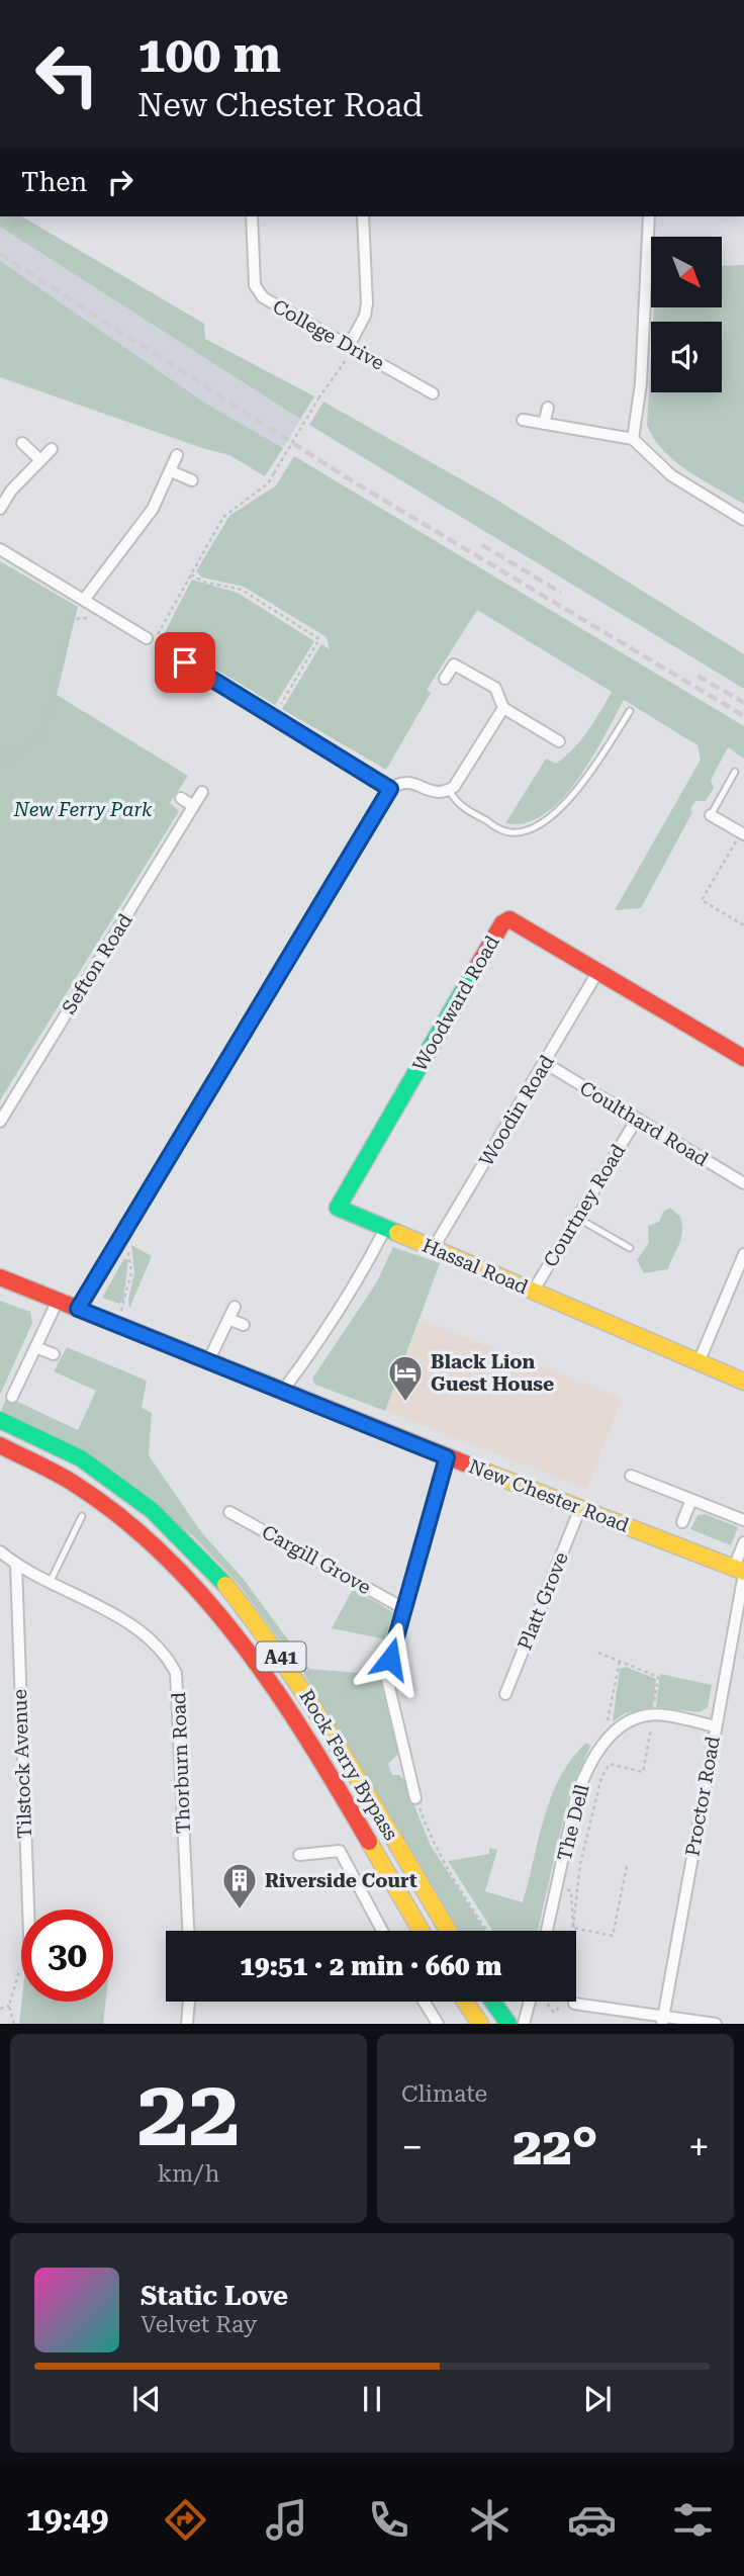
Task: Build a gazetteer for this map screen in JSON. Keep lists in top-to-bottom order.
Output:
{
  "streets": {
    "main road": [
      "Woodward Road",
      "Hassal Road",
      "New Chester Road",
      "A41",
      "Rock Ferry Bypass"
    ],
    "street": [
      "College Drive",
      "Sefton Road",
      "Woodin Road",
      "Coulthard Road",
      "Courtney Road",
      "Cargill Grove",
      "Platt Grove",
      "Thorburn Road",
      "Tilstock Avenue",
      "Proctor Road",
      "The Dell"
    ]
  },
  "crossings": [
    ["Woodward Road", "Woodin Road"],
    ["Woodward Road", "Hassal Road"],
    ["Woodin Road", "Coulthard Road"],
    ["Woodin Road", "Hassal Road"],
    ["Coulthard Road", "Courtney Road"],
    ["Courtney Road", "Hassal Road"],
    ["New Chester Road", "Platt Grove"],
    ["New Chester Road", "Proctor Road"],
    ["Thorburn Road", "Tilstock Avenue"],
    ["Proctor Road", "The Dell"]
  ],
  "parks": ["New Ferry Park"],
  "places": {
    "hotel": ["Black Lion Guest House"],
    "building": ["Riverside Court"]
  },
  "north": "bottom right",
  "page": {
    "turn": ["100 m", "New Chester Road"],
    "then": "Then",
    "limit": "30",
    "trip": "19:51 · 2 min · 660 m",
    "tile": [
      ["22", "km/h"],
      "Climate"
    ],
    "heat": ["−", "22°", "+"],
    "song": ["Static Love", "Velvet Ray"],
    "tabs": "19:49"
  }
}
